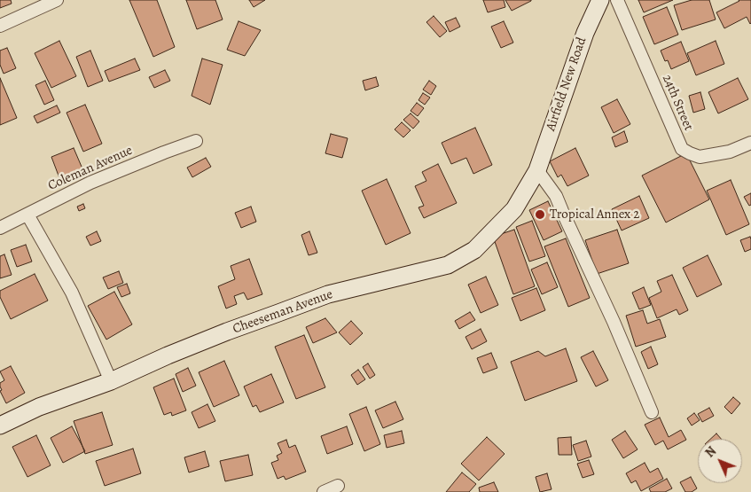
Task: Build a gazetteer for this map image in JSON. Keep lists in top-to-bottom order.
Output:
{
  "streets": {
    "street": [
      "Airfield New Road",
      "24th Street",
      "Coleman Avenue",
      "Cheeseman Avenue"
    ]
  },
  "crossings": [
    ["Airfield New Road", "Cheeseman Avenue"]
  ],
  "places": ["Tropical Annex 2"],
  "north": "top left"
}
